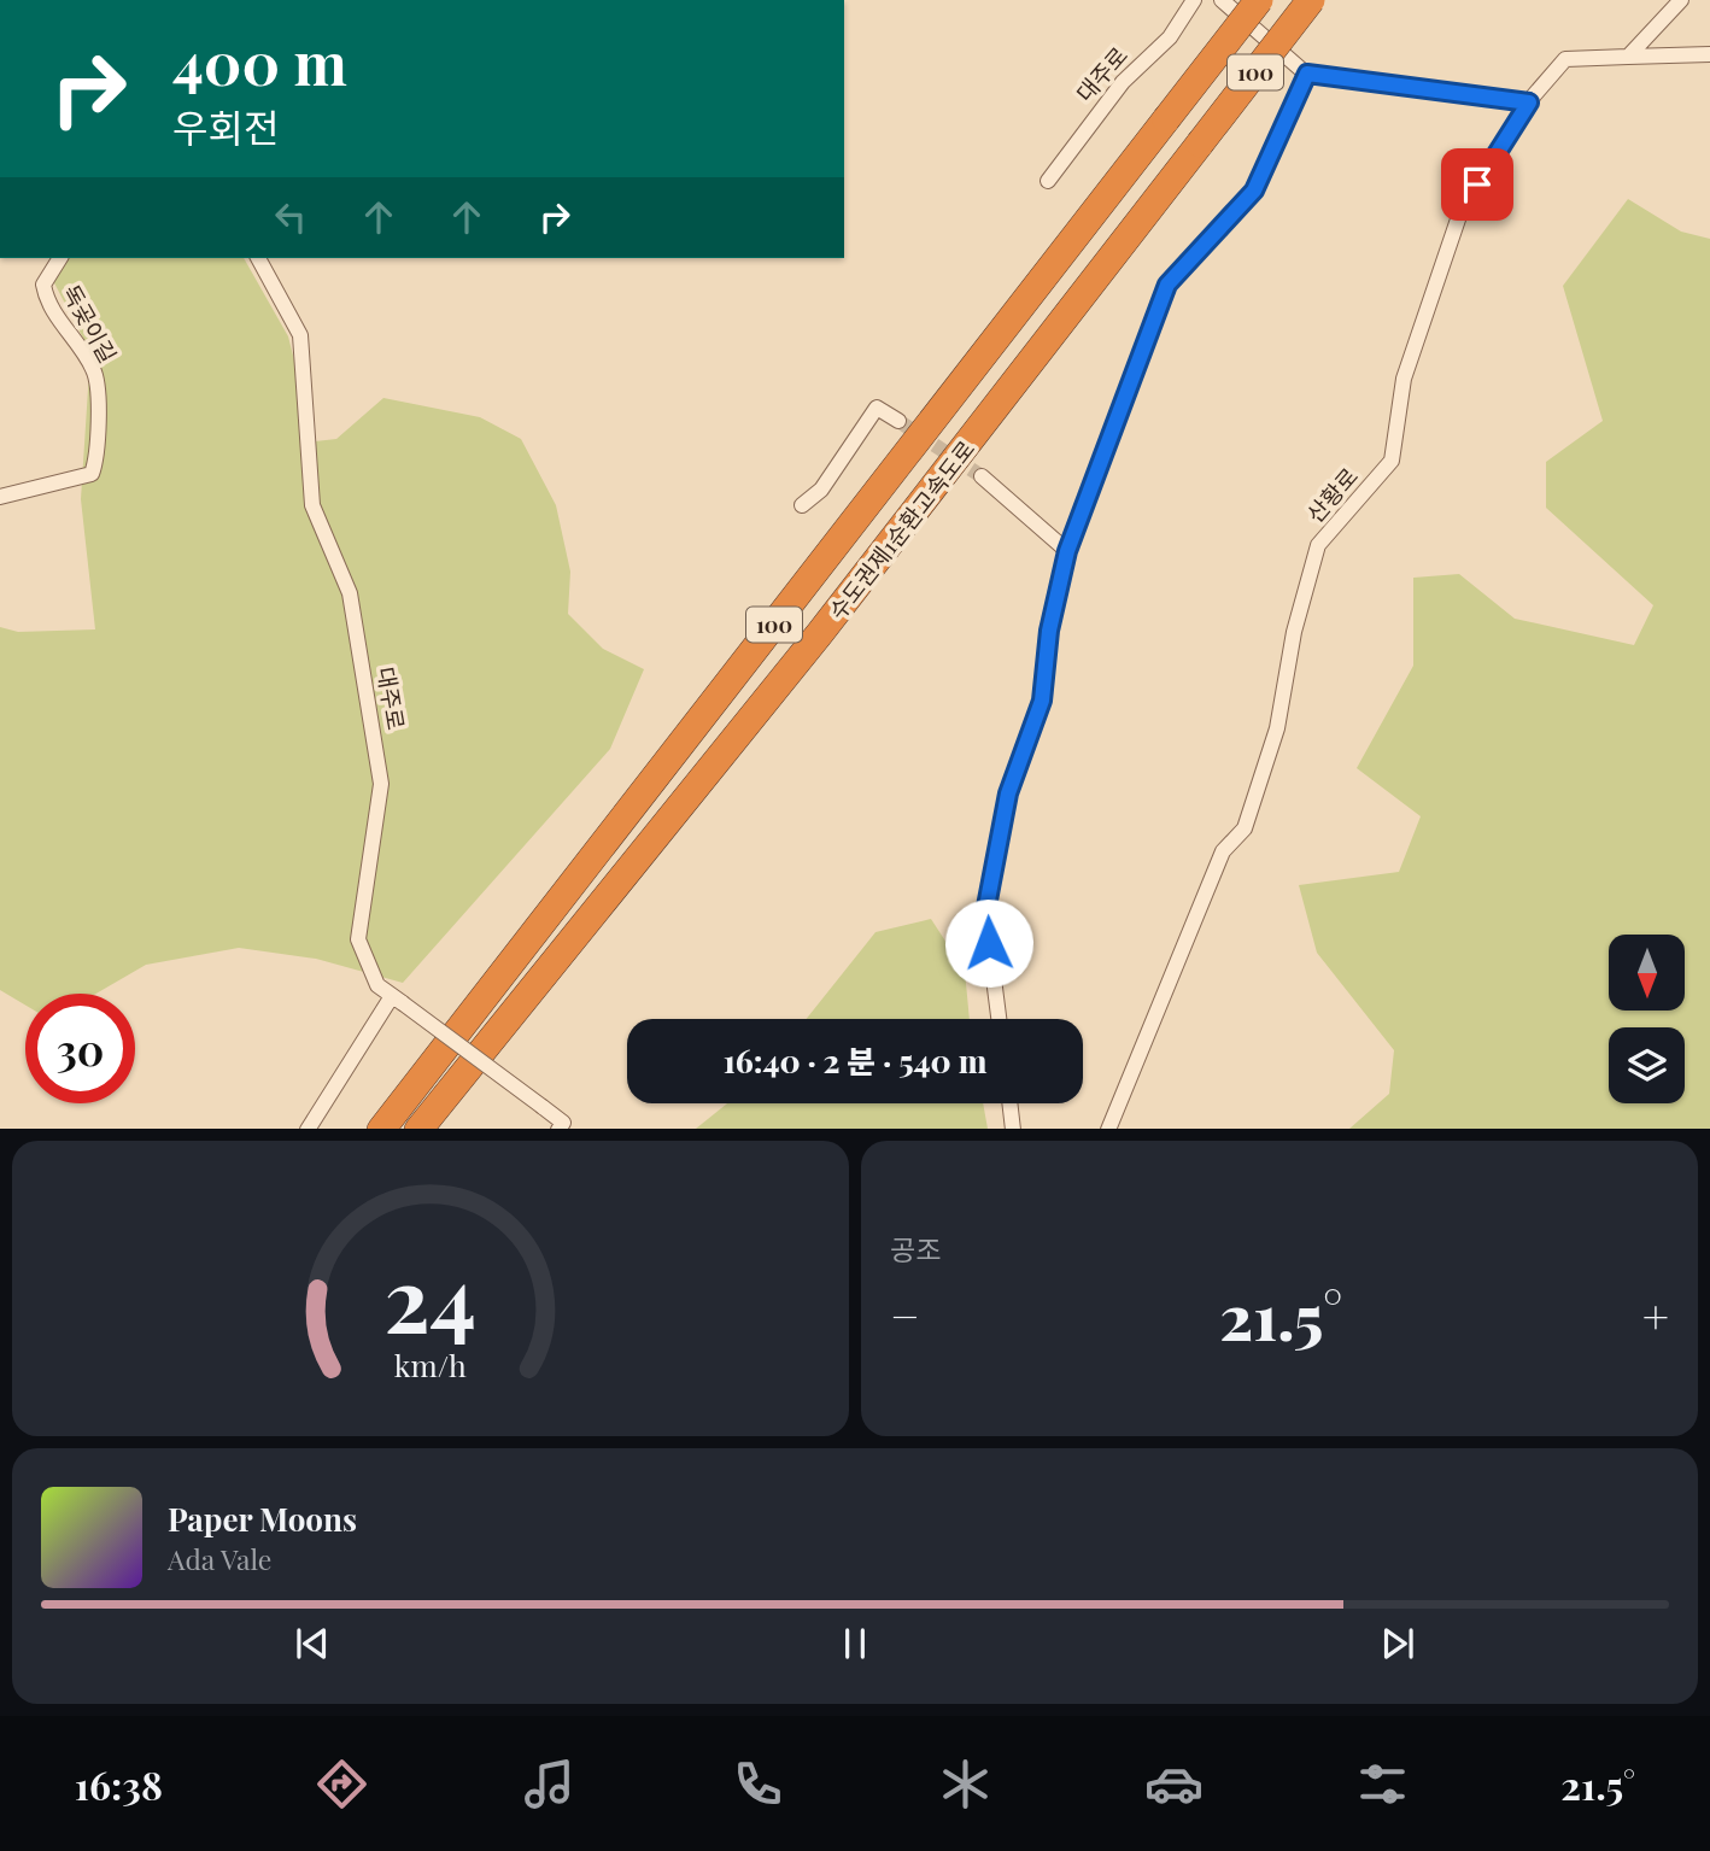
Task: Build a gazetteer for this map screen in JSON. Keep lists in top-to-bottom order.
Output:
{
  "streets": {
    "highway": ["100", "수도권제1순환고속도로"],
    "street": ["대주로", "독곶이길", "산황로"]
  },
  "north": "bottom",
  "page": {
    "turn": ["400 m", "우회전"],
    "limit": "30",
    "trip": "16:40 · 2 분 · 540 m",
    "tile": "공조",
    "heat": ["−", "21.5°", "+"],
    "song": ["Paper Moons", "Ada Vale"],
    "tabs": ["16:38", "21.5°"],
    "gauge": ["24", "km/h"]
  }
}
